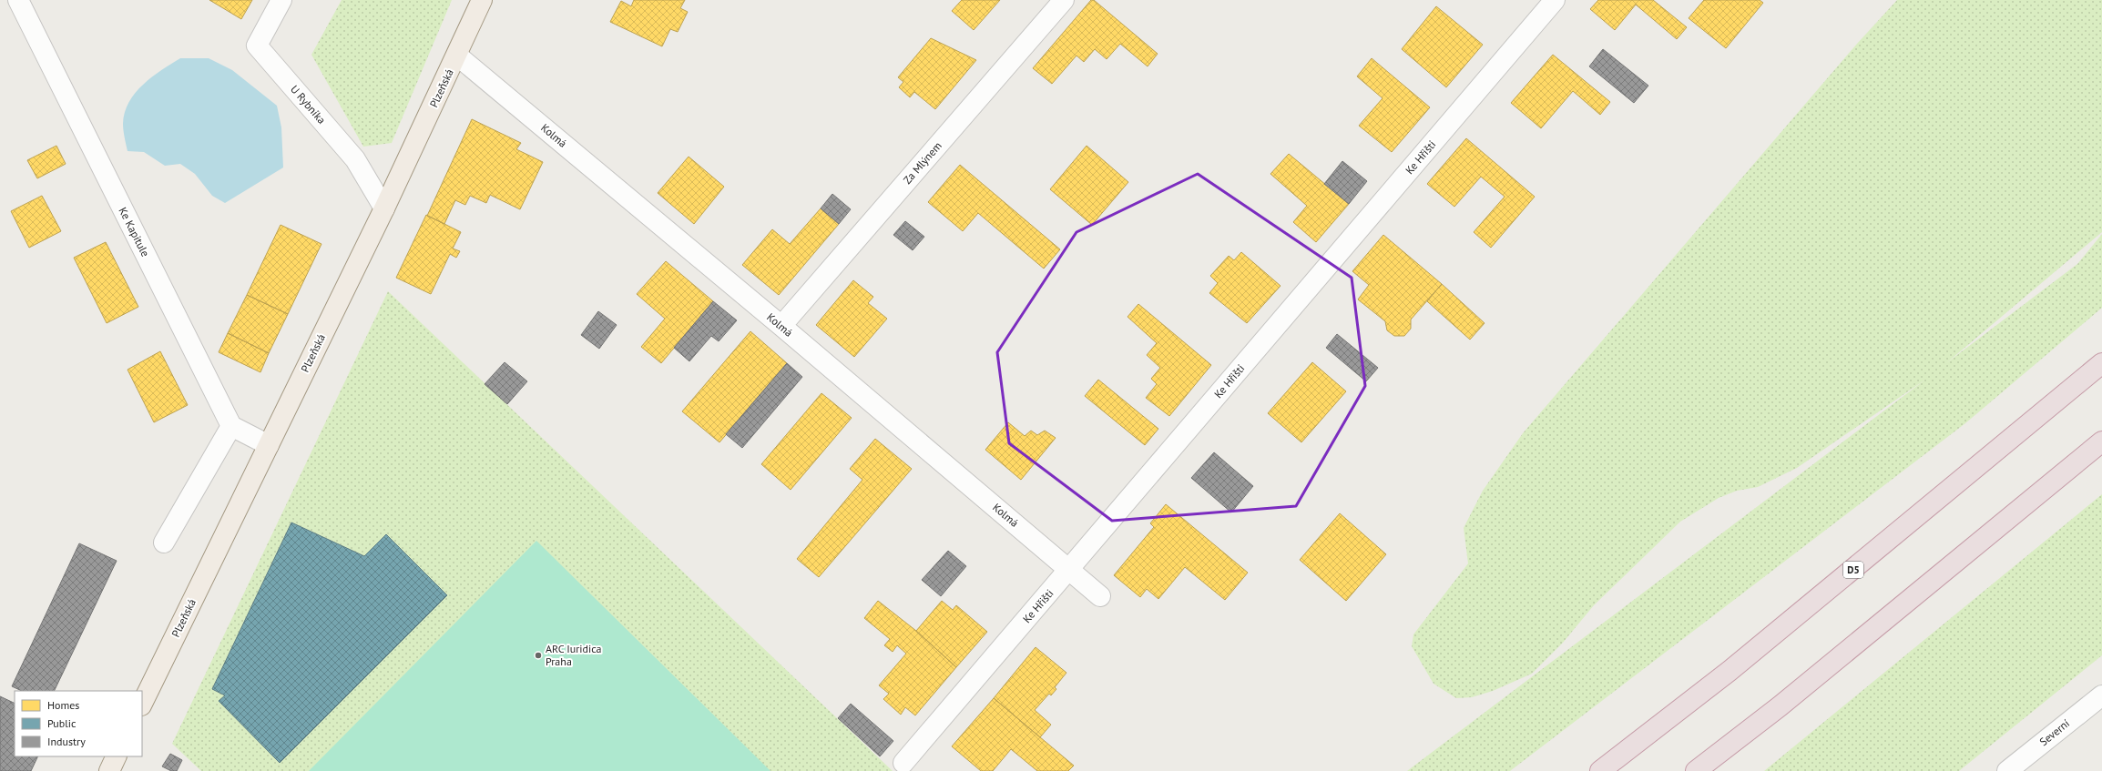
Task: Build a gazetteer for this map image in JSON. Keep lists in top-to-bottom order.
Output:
{
  "streets": {
    "highway": ["D5"],
    "main road": ["Plzeňská"],
    "street": [
      "U Rybníka",
      "Kolmá",
      "Ke Hřišti",
      "Za Mlýnem",
      "Ke Kapitule",
      "Severní"
    ]
  },
  "crossings": [
    ["Plzeňská", "U Rybníka"],
    ["Plzeňská", "Kolmá"],
    ["Kolmá", "Ke Hřišti"],
    ["Kolmá", "Za Mlýnem"]
  ],
  "places": ["ARC Iuridica Praha"],
  "legend": ["Homes", "Public", "Industry"]
}
